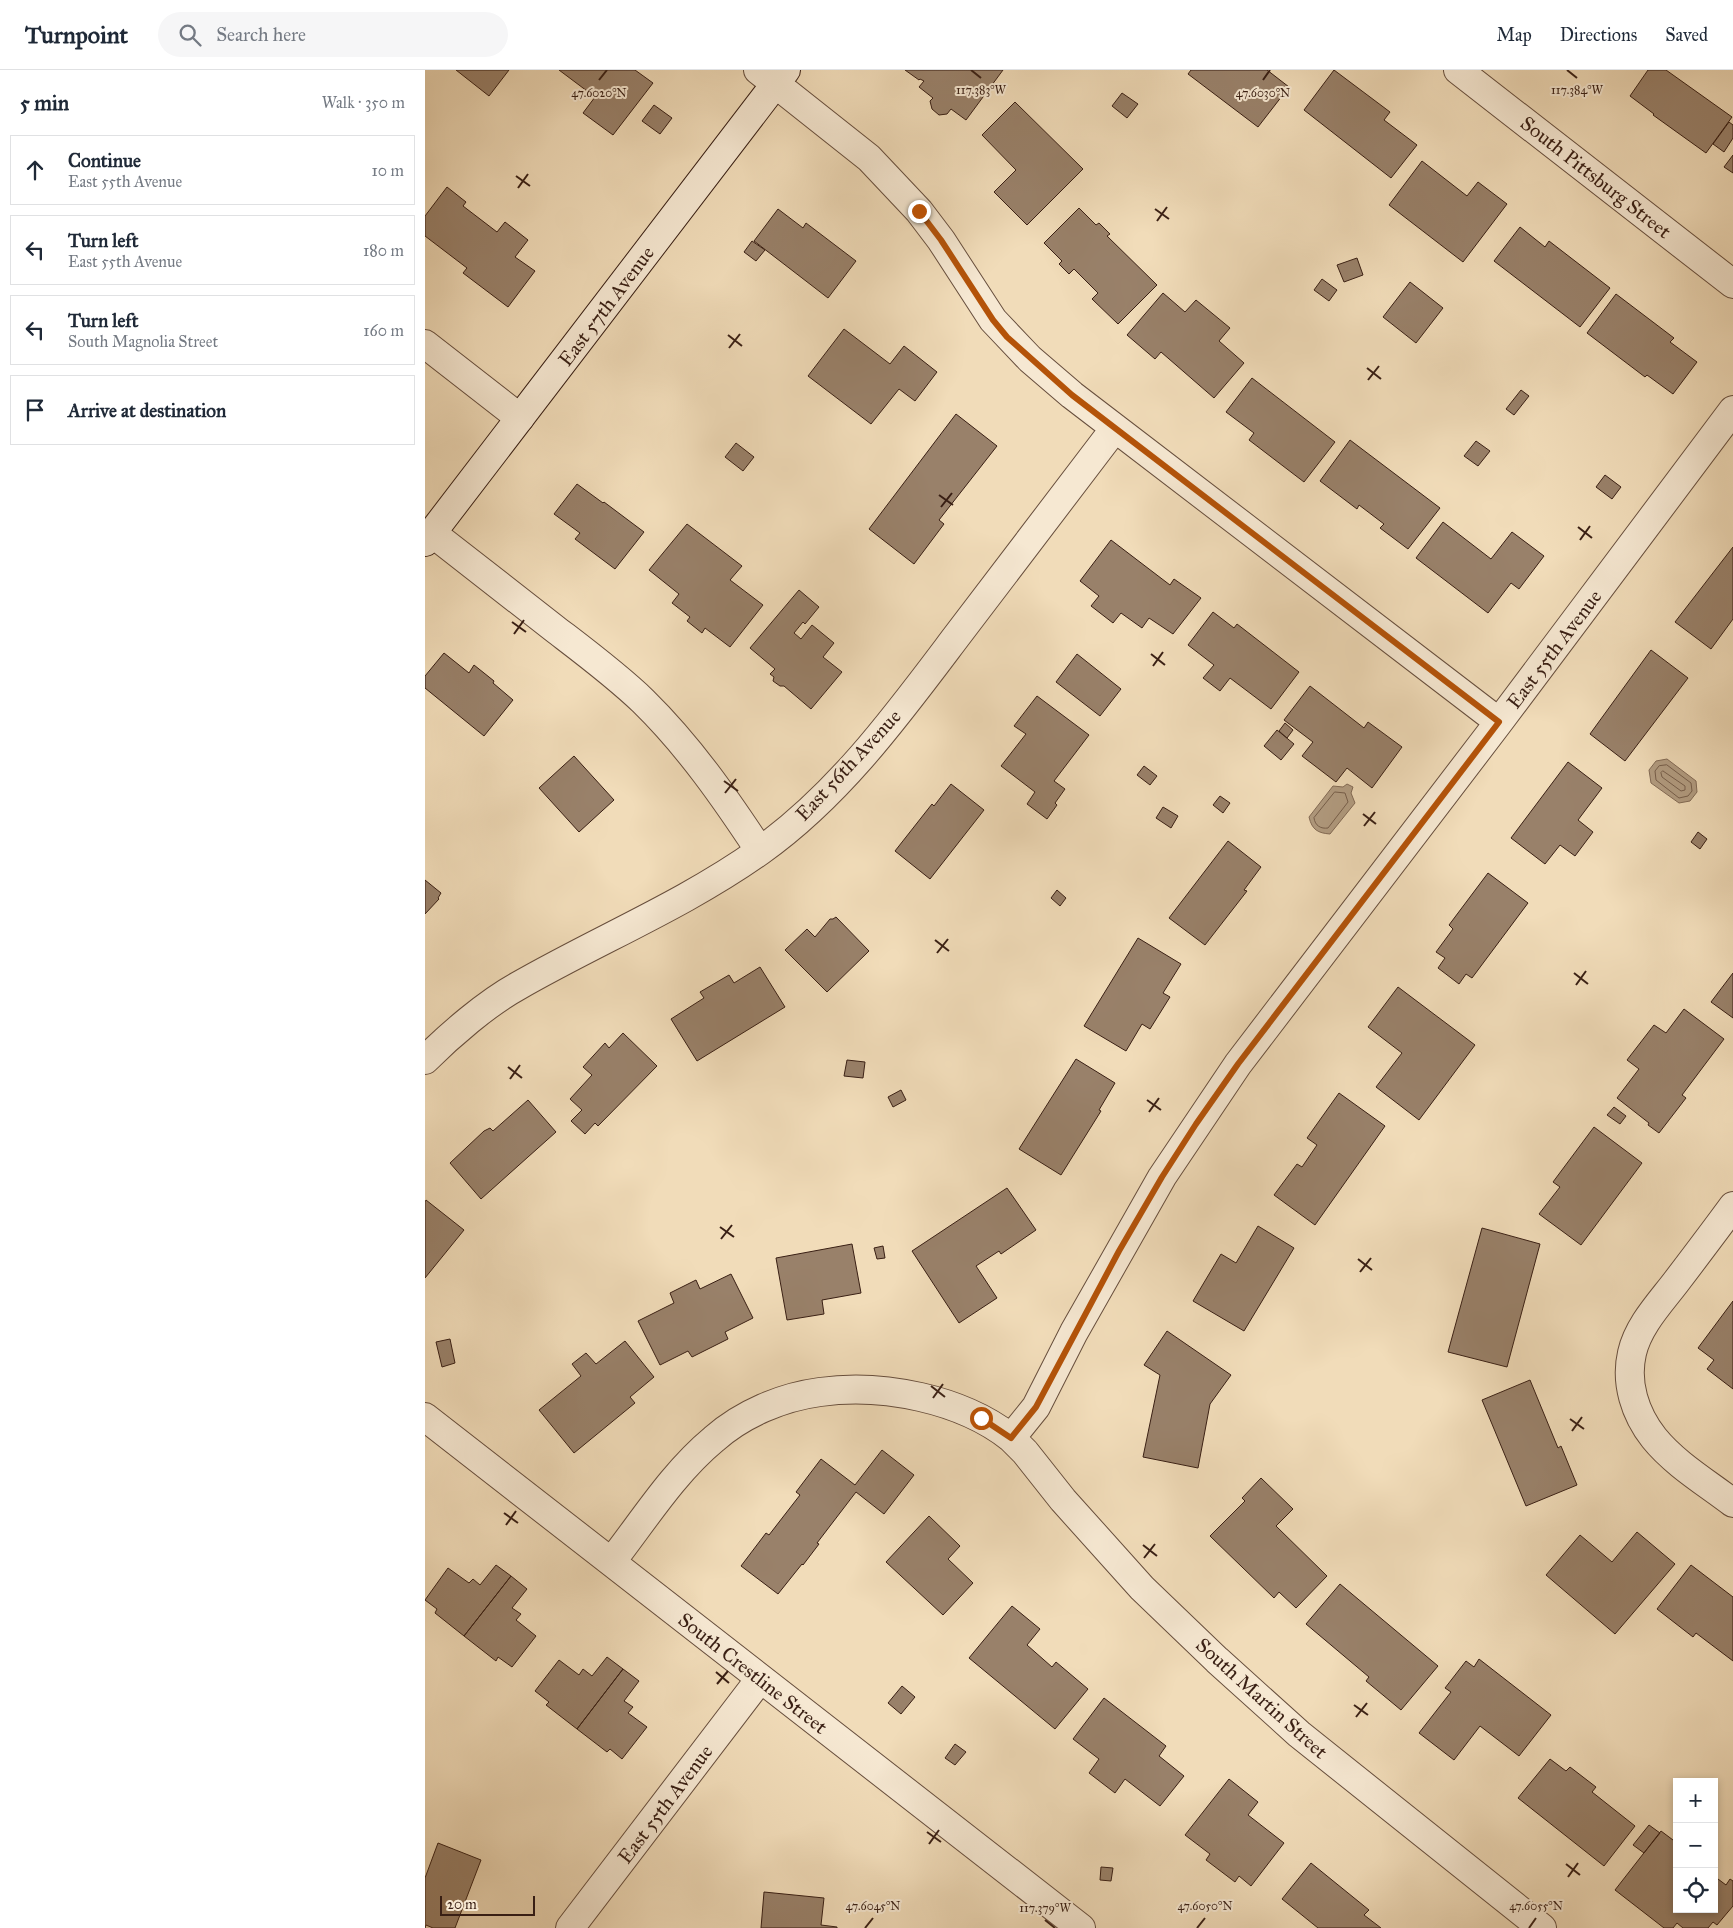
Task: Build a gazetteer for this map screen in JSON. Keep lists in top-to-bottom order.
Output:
{
  "streets": {
    "street": [
      "South Pittsburg Street",
      "East 57th Avenue",
      "East 55th Avenue",
      "East 56th Avenue",
      "South Crestline Street",
      "South Martin Street"
    ]
  },
  "crossings": [
    ["East 55th Avenue", "South Crestline Street"],
    ["East 55th Avenue", "South Martin Street"]
  ],
  "scale_bar": "20 m",
  "page": {
    "header": "Turnpoint",
    "search": "Search here",
    "nav": ["Map", "Directions", "Saved"],
    "heading": ["5 min", "Walk · 350 m"],
    "list": [
      ["Continue", "East 55th Avenue", "10 m"],
      ["Turn left", "East 55th Avenue", "180 m"],
      ["Turn left", "South Magnolia Street", "160 m"],
      "Arrive at destination"
    ],
    "map_buttons": ["+", "−"],
    "scale": "20 m"
  },
  "coordinates": [
    "117.383°W",
    "117.384°W",
    "47.6020°N",
    "47.6030°N",
    "47.6045°N",
    "47.6050°N",
    "47.6055°N",
    "117.379°W"
  ]
}
